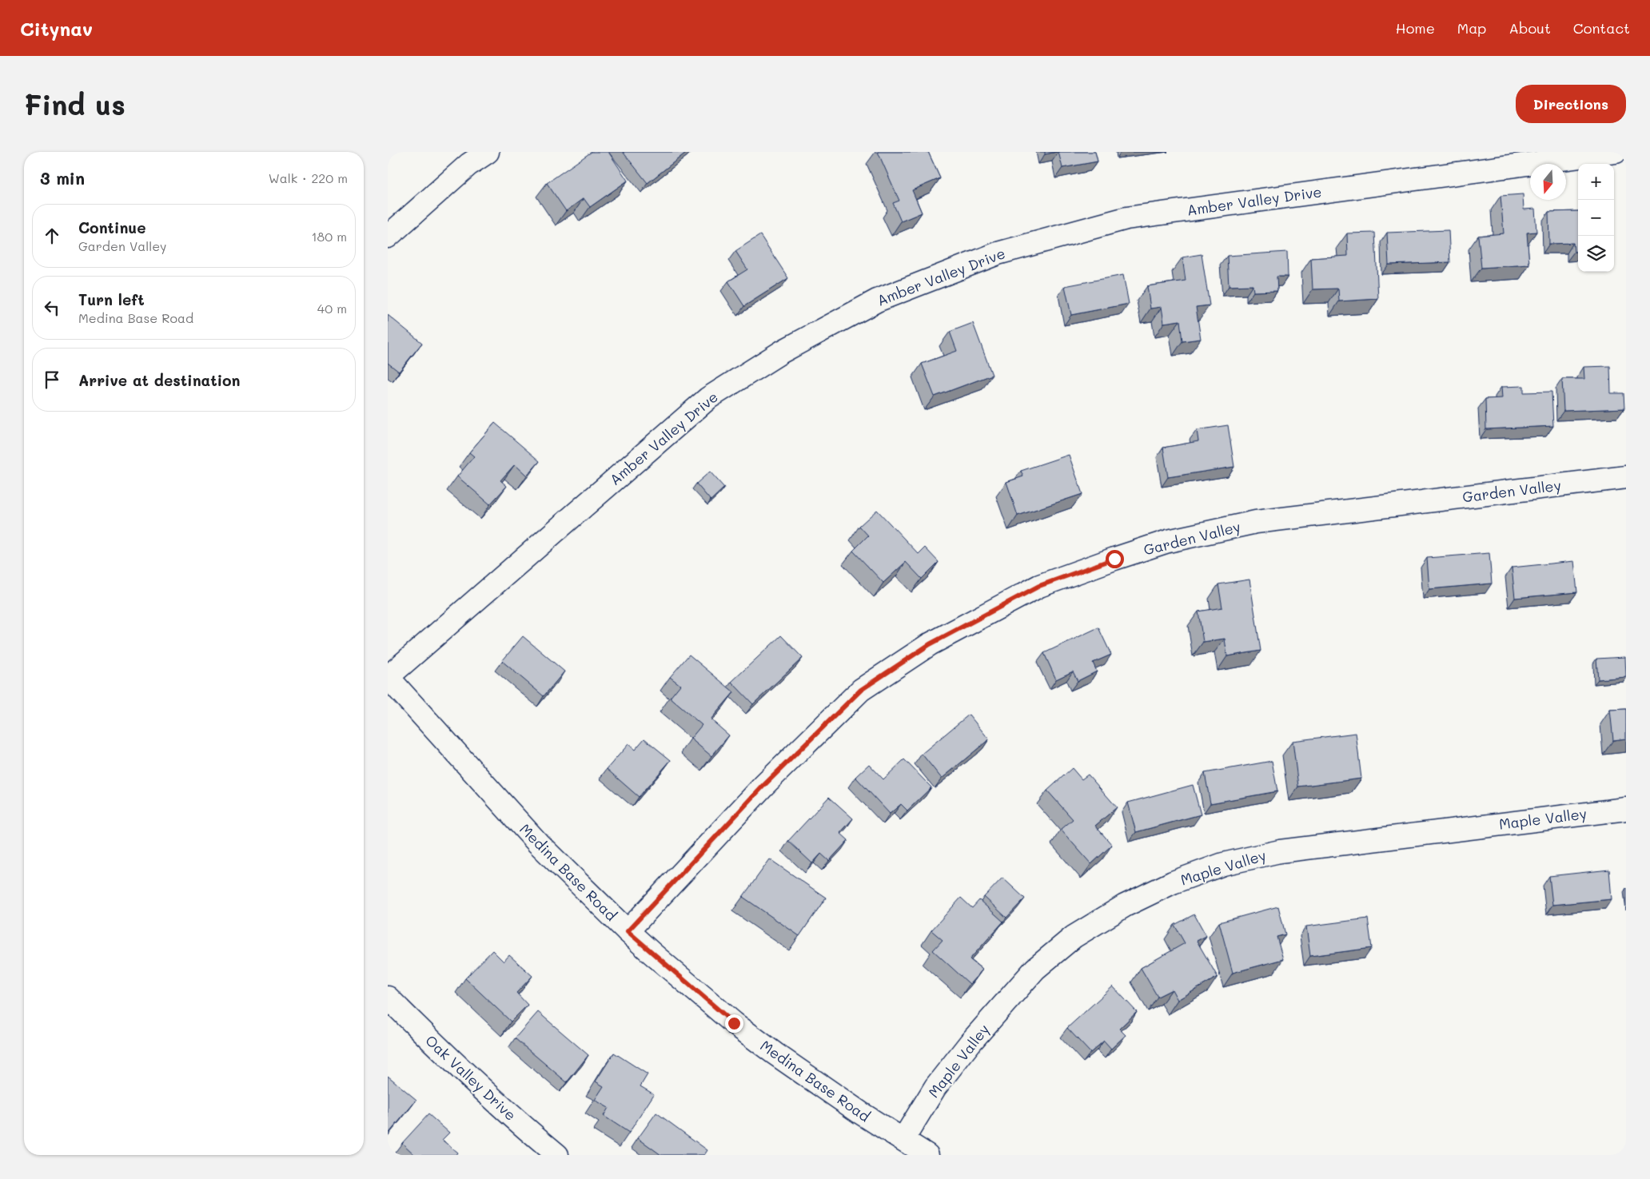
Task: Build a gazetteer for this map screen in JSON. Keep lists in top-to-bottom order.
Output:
{
  "streets": {
    "street": [
      "Amber Valley Drive",
      "Garden Valley",
      "Maple Valley",
      "Medina Base Road",
      "Oak Valley Drive"
    ]
  },
  "crossings": [
    ["Amber Valley Drive", "Medina Base Road"],
    ["Garden Valley", "Medina Base Road"],
    ["Maple Valley", "Medina Base Road"]
  ],
  "north": "bottom",
  "page": {
    "header": "Citynav",
    "nav": [
      "Home",
      "Map",
      "About",
      "Contact"
    ],
    "buttons": "Directions",
    "title": "Find us",
    "heading": ["3 min", "Walk · 220 m"],
    "map_buttons": ["+", "−"],
    "list": [
      ["Continue", "Garden Valley", "180 m"],
      ["Turn left", "Medina Base Road", "40 m"],
      "Arrive at destination"
    ]
  }
}
